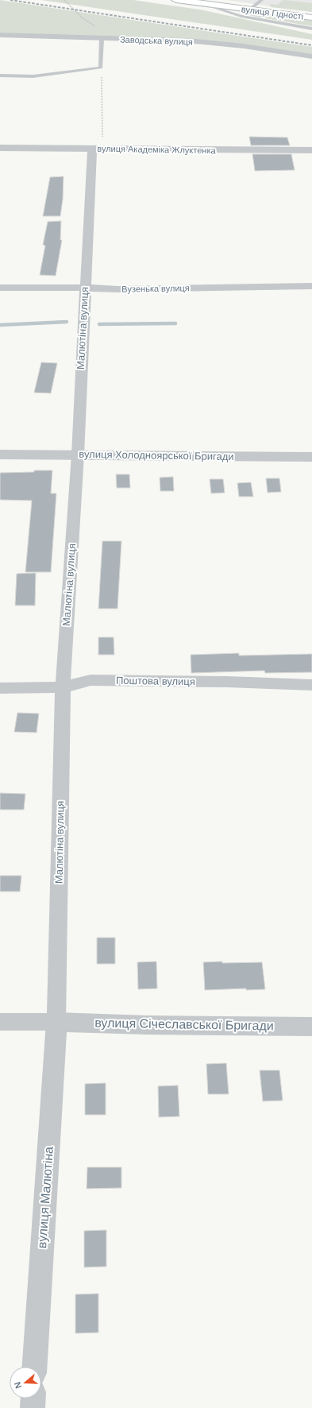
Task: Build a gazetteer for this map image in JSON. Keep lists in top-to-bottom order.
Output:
{
  "streets": {
    "main road": ["вулиця Гідності"],
    "street": [
      "Заводська вулиця",
      "вулиця Академіка Жлуктенка",
      "Вузенька вулиця",
      "Малютіна вулиця",
      "вулиця Холодноярської Бригади",
      "Поштова вулиця",
      "вулиця Січеславської Бригади",
      "вулиця Малютіна"
    ]
  },
  "crossings": [
    ["вулиця Академіка Жлуктенка", "Малютіна вулиця"],
    ["Вузенька вулиця", "Малютіна вулиця"],
    ["Малютіна вулиця", "вулиця Холодноярської Бригади"],
    ["Малютіна вулиця", "Поштова вулиця"],
    ["Малютіна вулиця", "вулиця Січеславської Бригади"],
    ["Малютіна вулиця", "вулиця Малютіна"],
    ["вулиця Січеславської Бригади", "вулиця Малютіна"]
  ],
  "north": "left"
}
